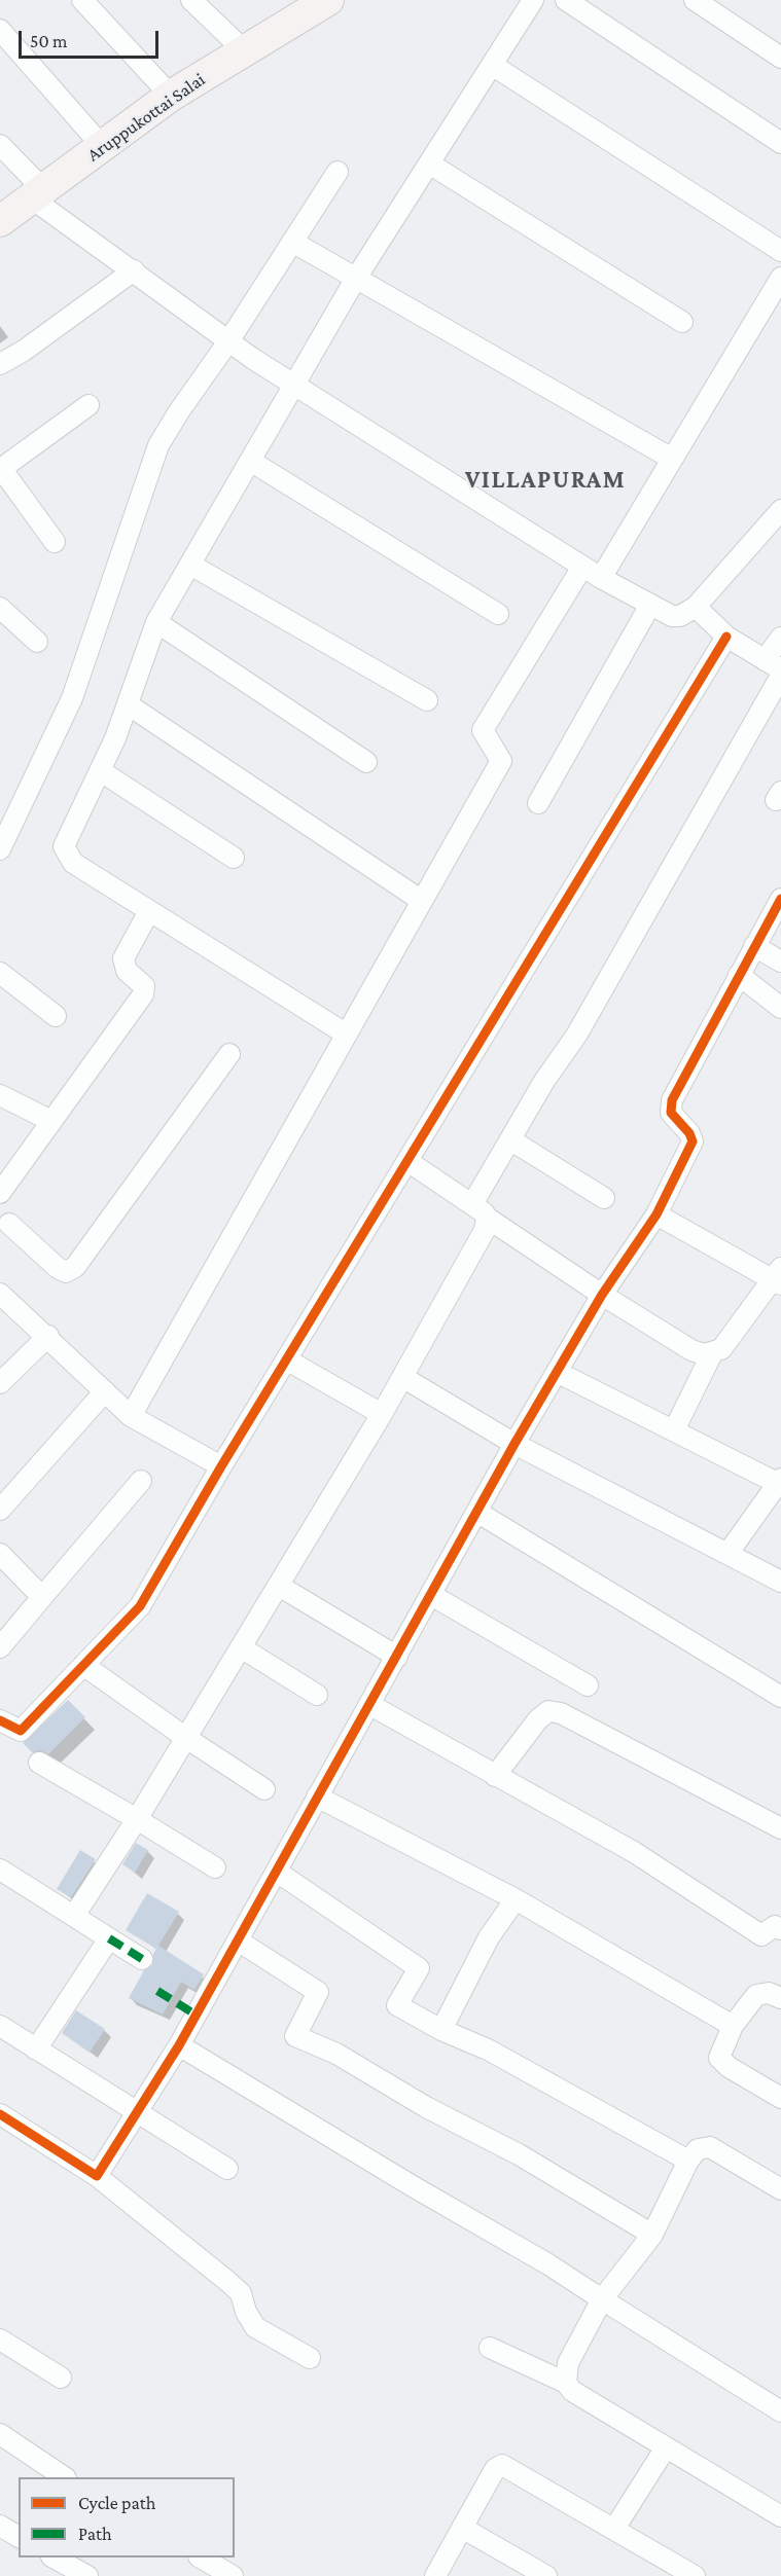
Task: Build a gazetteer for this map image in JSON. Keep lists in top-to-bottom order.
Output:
{
  "streets": {
    "main road": ["Aruppukottai Salai"]
  },
  "districts": ["VILLAPURAM"],
  "legend": ["Cycle path", "Path"],
  "scale_bar": "50 m"
}
